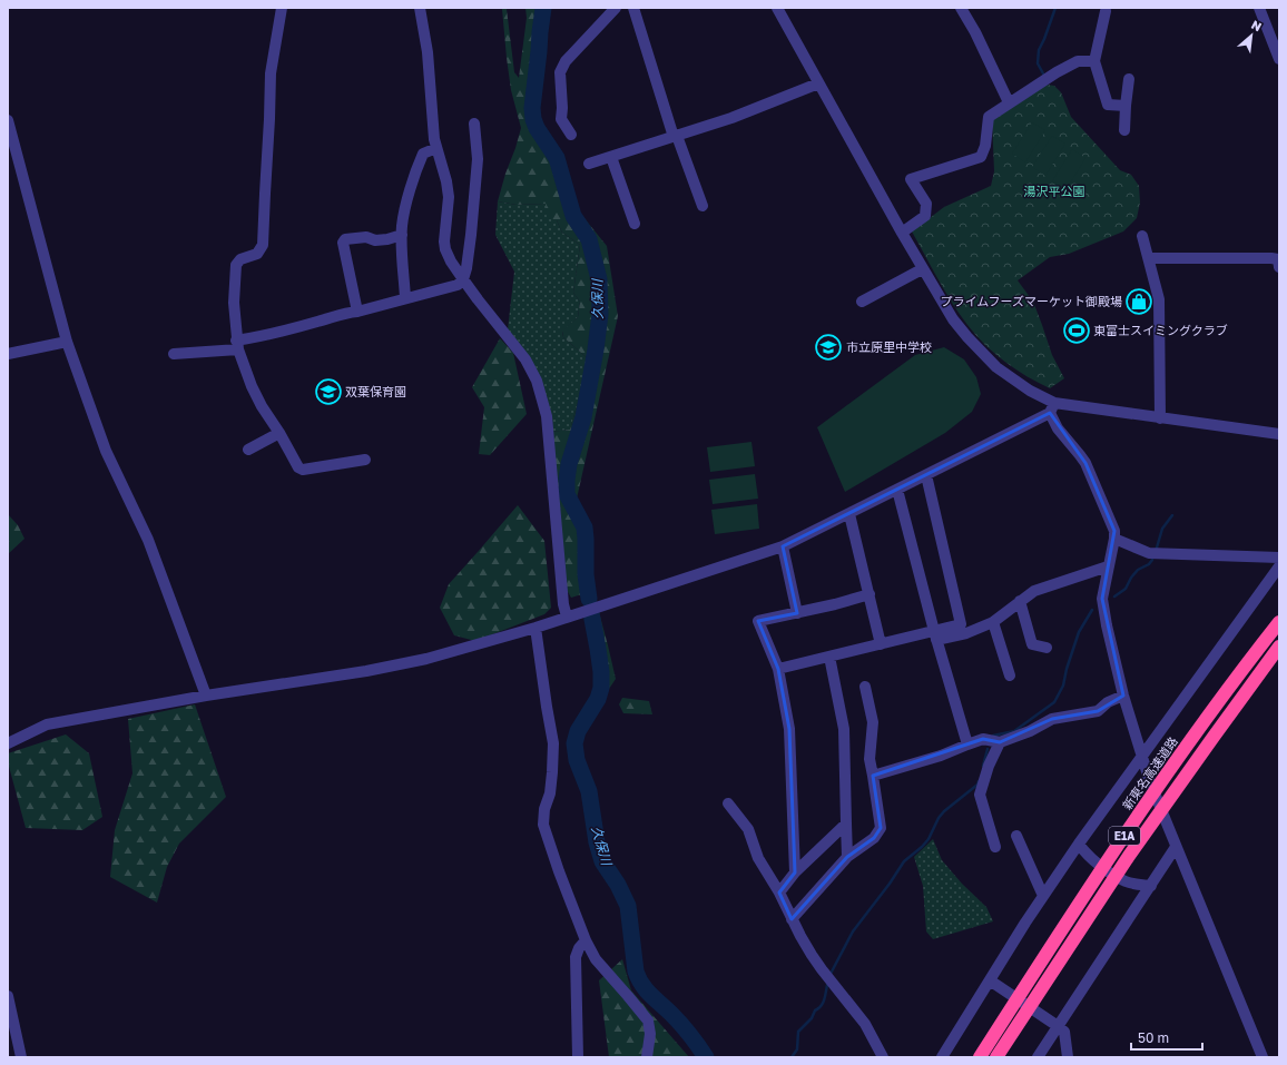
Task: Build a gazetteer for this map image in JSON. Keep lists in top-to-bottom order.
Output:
{
  "streets": {
    "highway": ["新東名高速道路", "E1A"]
  },
  "water": ["久保川"],
  "parks": ["湯沢平公園"],
  "places": {
    "shop": ["プライムフーズマーケット御殿場"],
    "sports": ["東富士スイミングクラブ"],
    "school or university": ["市立原里中学校", "双葉保育園"]
  },
  "scale_bar": "50 m",
  "north": "top right"
}
